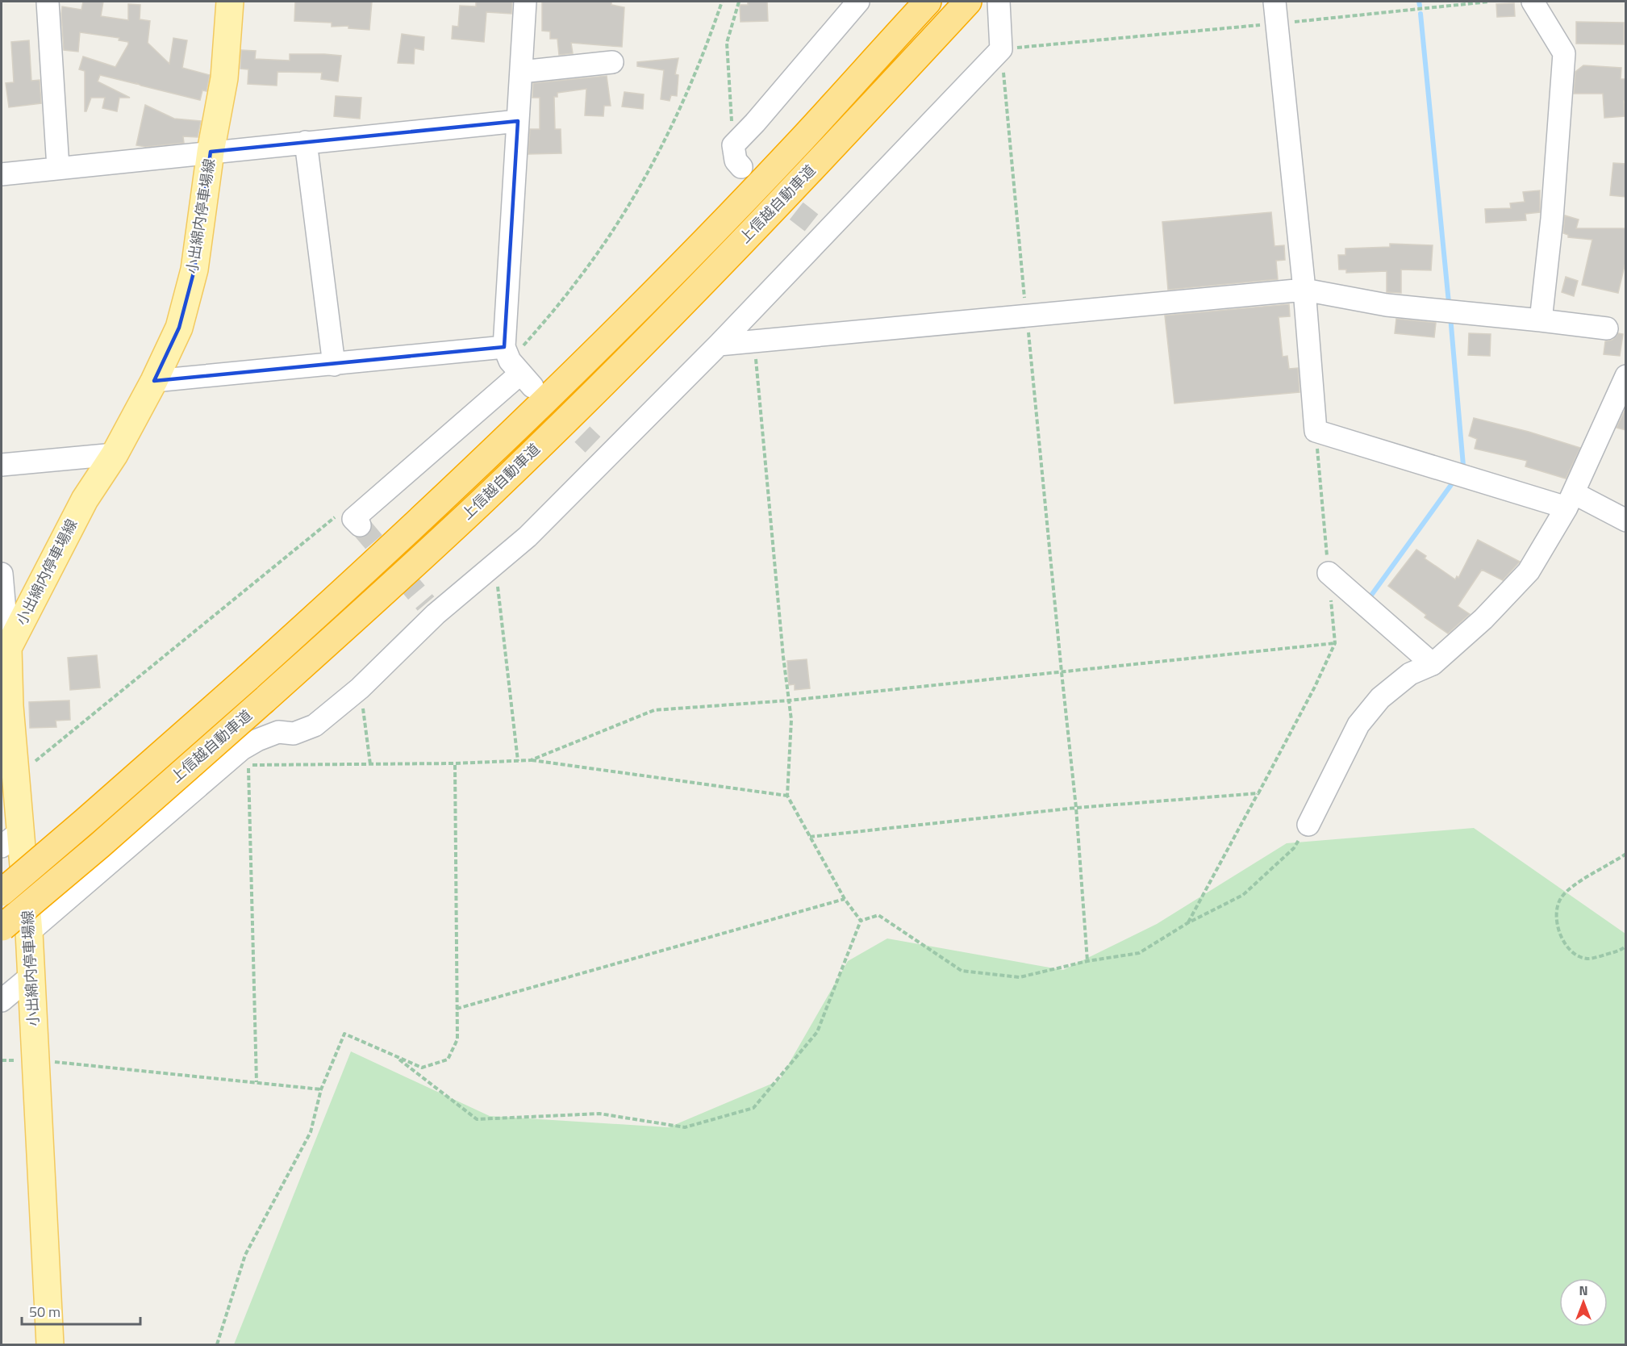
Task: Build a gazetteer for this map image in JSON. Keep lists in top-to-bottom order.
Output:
{
  "streets": {
    "highway": ["上信越自動車道"],
    "main road": ["小出綿内停車場線"]
  },
  "scale_bar": "50 m",
  "north": "top"
}
